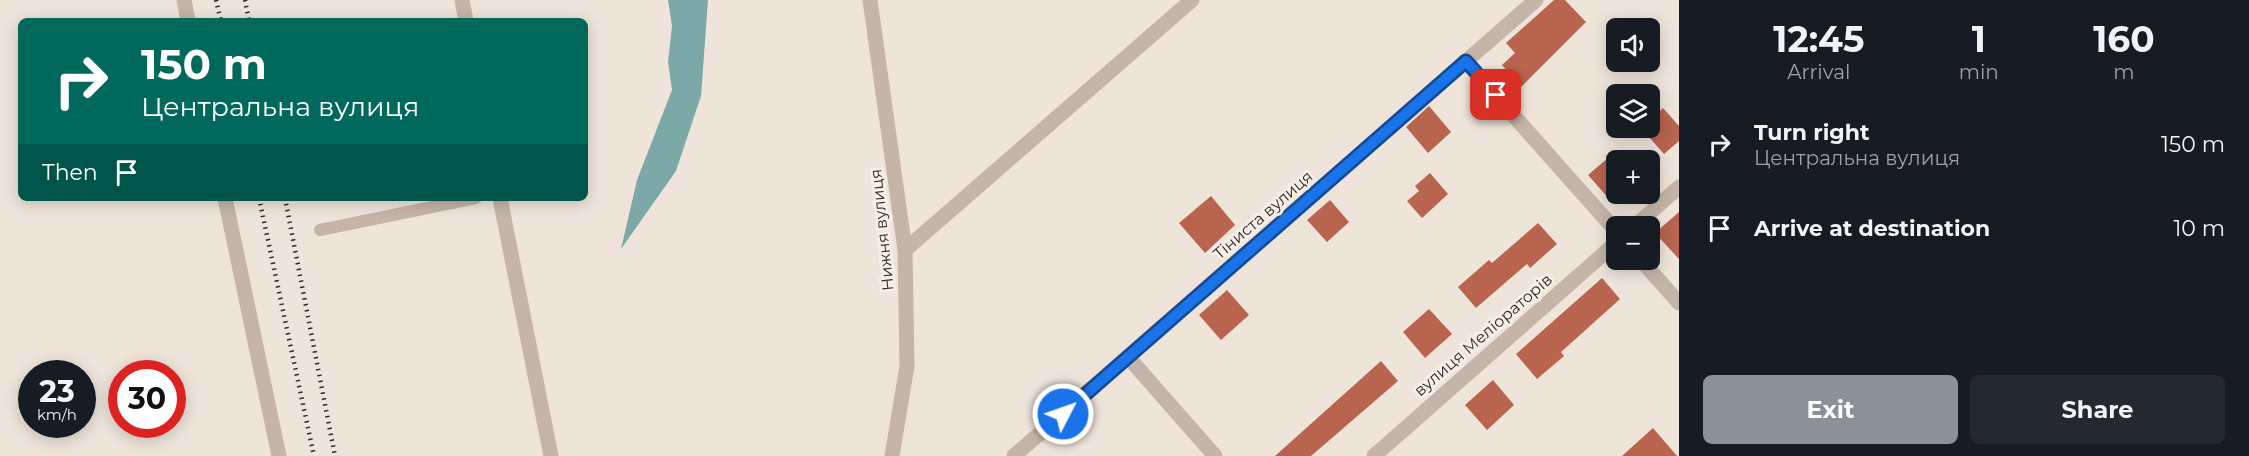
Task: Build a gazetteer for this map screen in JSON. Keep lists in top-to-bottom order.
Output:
{
  "streets": {
    "street": ["Тіниста вулиця", "Нижня вулиця", "вулиця Меліораторів"]
  },
  "page": {
    "eta": [
      "12:45",
      "Arrival",
      "1",
      "min",
      "160",
      "m"
    ],
    "map_buttons": ["+", "−"],
    "turn": ["150 m", "Центральна вулиця"],
    "list": [
      {
        "name": "Turn right",
        "note": "Центральна вулиця",
        "value": "150 m"
      },
      {
        "name": "Arrive at destination",
        "value": "10 m"
      }
    ],
    "then": "Then",
    "speed": "23 km/h",
    "limit": "30",
    "buttons": ["Exit", "Share"]
  }
}
